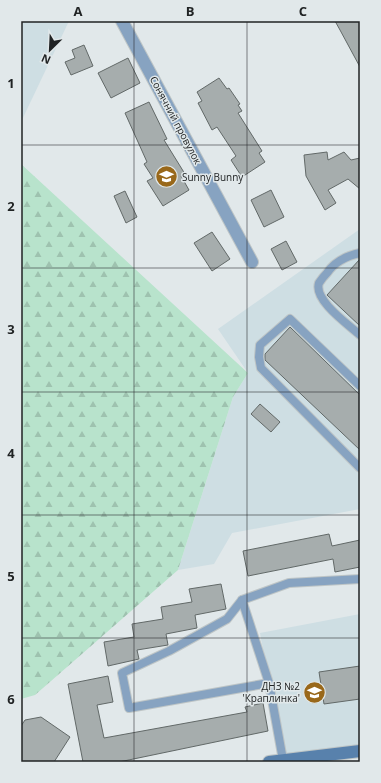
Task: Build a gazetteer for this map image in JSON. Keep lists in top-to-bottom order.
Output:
{
  "streets": {
    "street": ["Сонячний провулок"]
  },
  "places": {
    "school or university": ["Sunny Bunny", "ДНЗ №2 'Краплинка'"]
  },
  "north": "bottom left",
  "grid": {
    "columns": ["A", "B", "C"],
    "rows": [
      "1",
      "2",
      "3",
      "4",
      "5",
      "6"
    ]
  }
}
